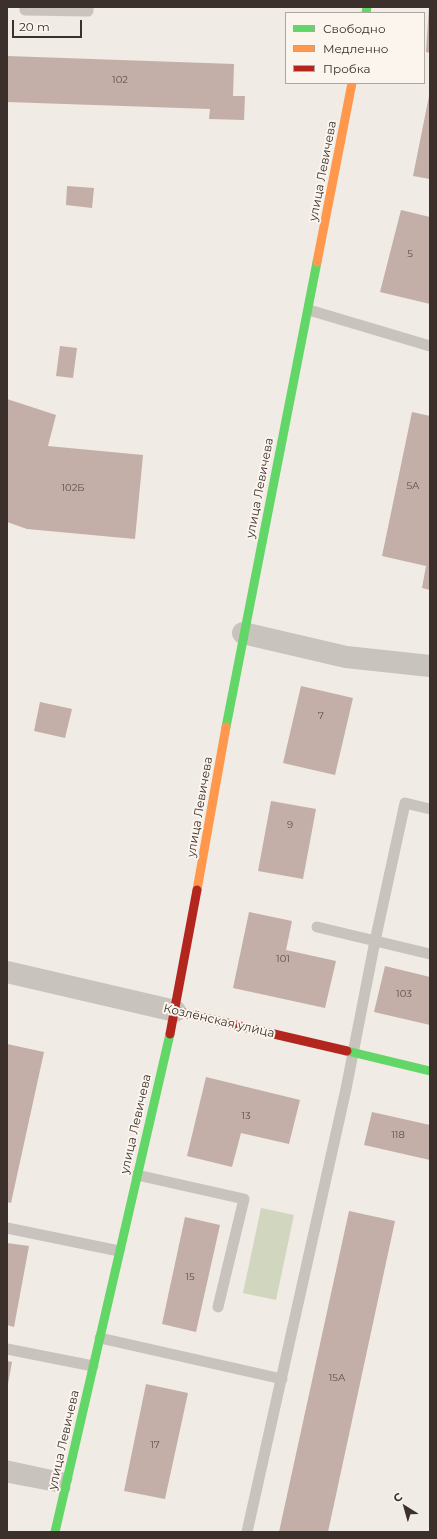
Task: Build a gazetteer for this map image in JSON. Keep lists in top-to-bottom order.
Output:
{
  "streets": {
    "street": ["улица Левичева", "Козлёнская улица"]
  },
  "crossings": [
    ["улица Левичева", "Козлёнская улица"]
  ],
  "house_numbers": [
    "102",
    "5",
    "5А",
    "102Б",
    "7",
    "9",
    "101",
    "103",
    "13",
    "118",
    "15",
    "15А",
    "17"
  ],
  "legend": ["Свободно", "Медленно", "Пробка"],
  "scale_bar": "20 m",
  "north": "top left"
}
